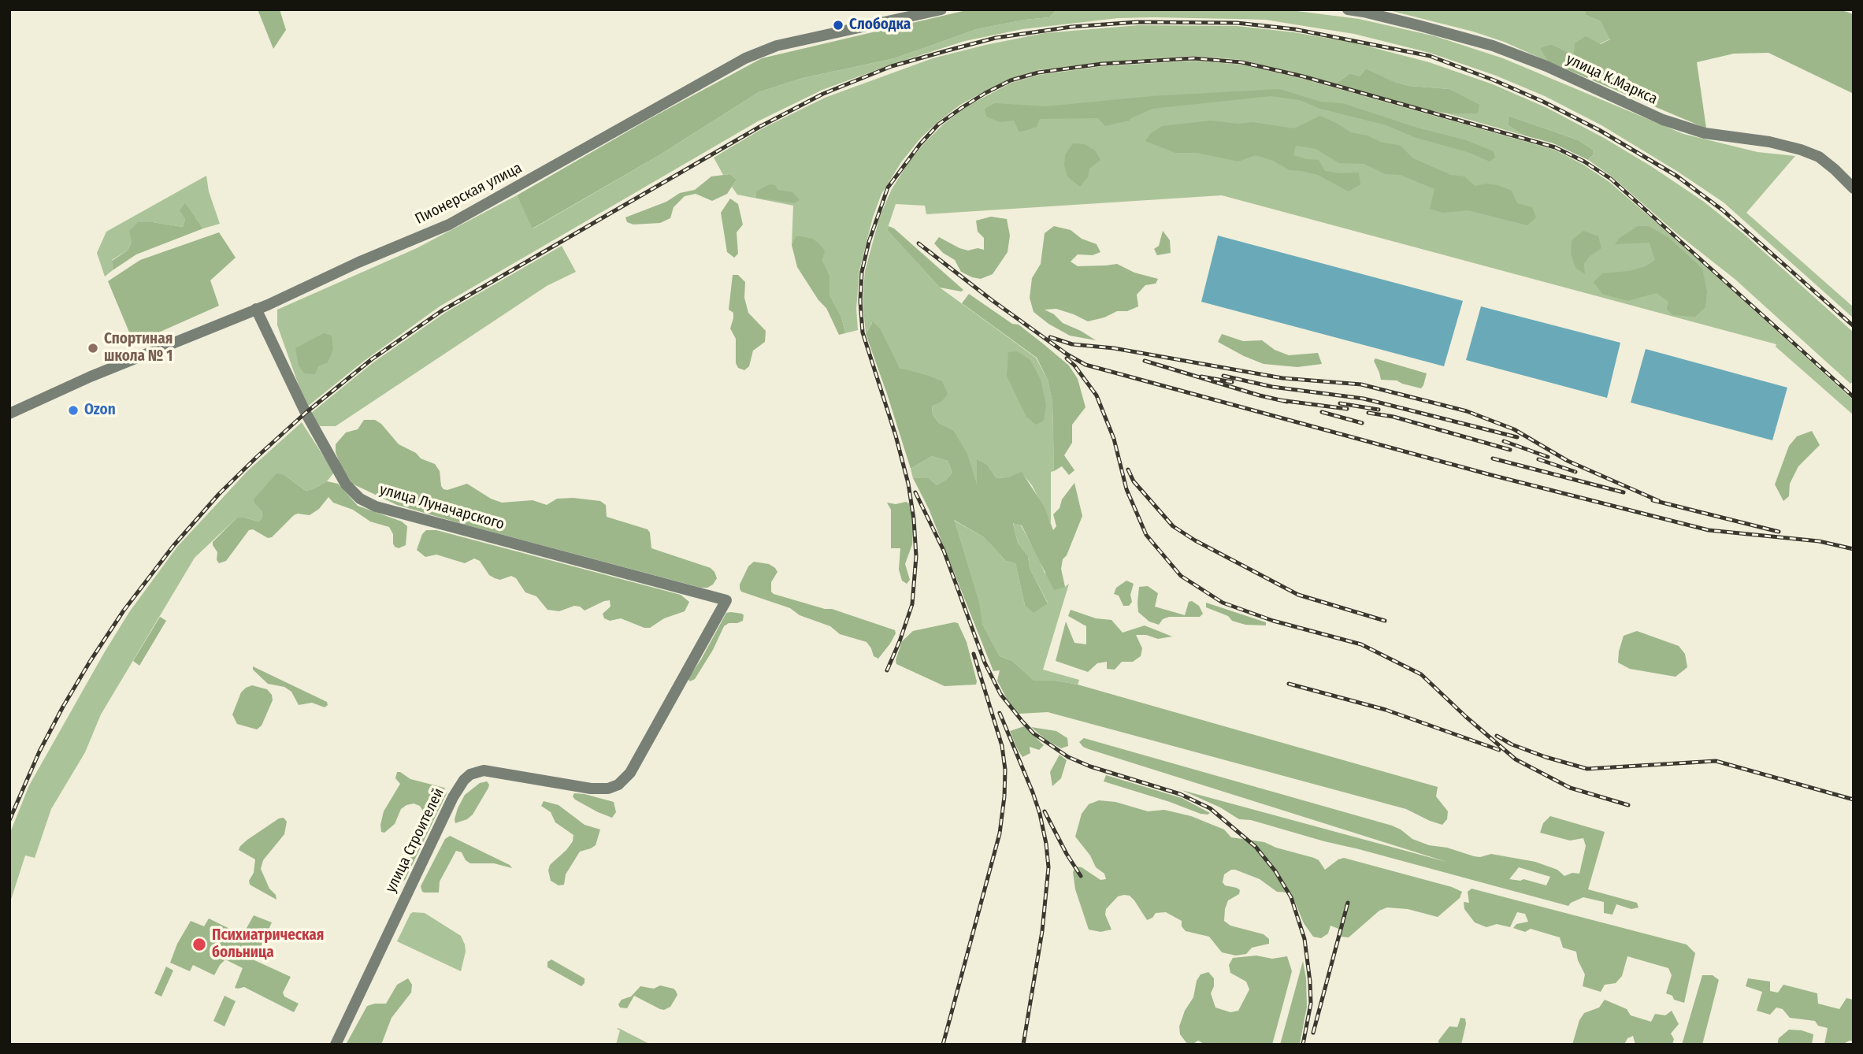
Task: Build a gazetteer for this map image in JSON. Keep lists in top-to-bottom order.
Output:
{
  "streets": {
    "main road": [
      "улица К.Маркса",
      "Пионерская улица",
      "улица Луначарского",
      "улица Строителей"
    ]
  },
  "crossings": [
    ["Пионерская улица", "улица Луначарского"],
    ["улица Луначарского", "улица Строителей"]
  ],
  "places": [
    "Слободка",
    "Спортиная школа № 1",
    "Ozon",
    "Психиатрическая больница"
  ]
}
